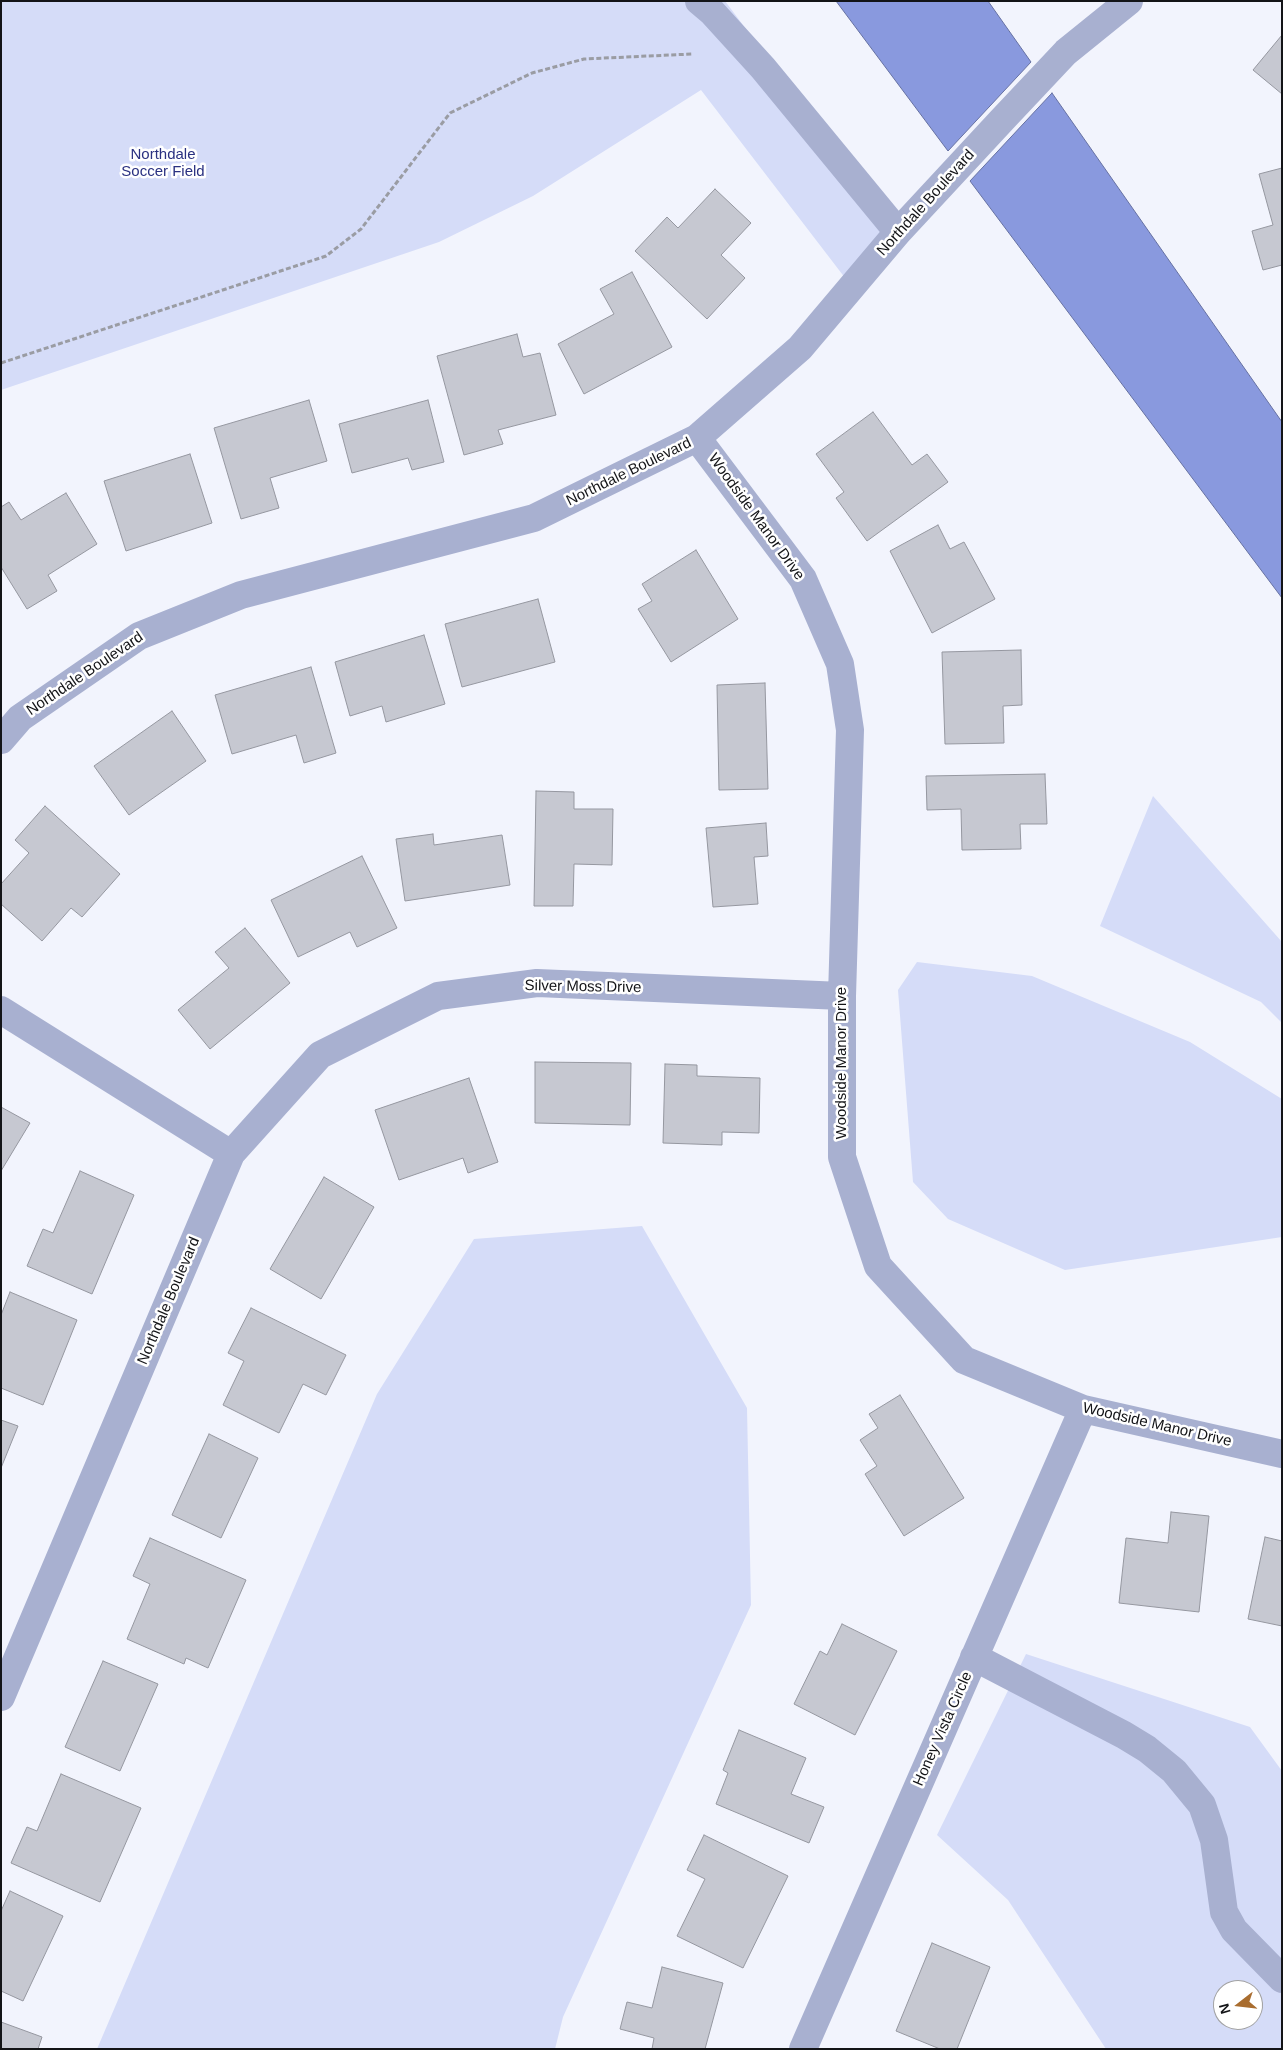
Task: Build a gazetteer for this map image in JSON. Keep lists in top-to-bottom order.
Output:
{
  "streets": {
    "street": [
      "Northdale Boulevard",
      "Woodside Manor Drive",
      "Silver Moss Drive",
      "Honey Vista Circle"
    ]
  },
  "crossings": [
    ["Northdale Boulevard", "Woodside Manor Drive"],
    ["Northdale Boulevard", "Silver Moss Drive"],
    ["Woodside Manor Drive", "Silver Moss Drive"],
    ["Woodside Manor Drive", "Honey Vista Circle"]
  ],
  "parks": ["Northdale Soccer Field"],
  "north": "left"
}
